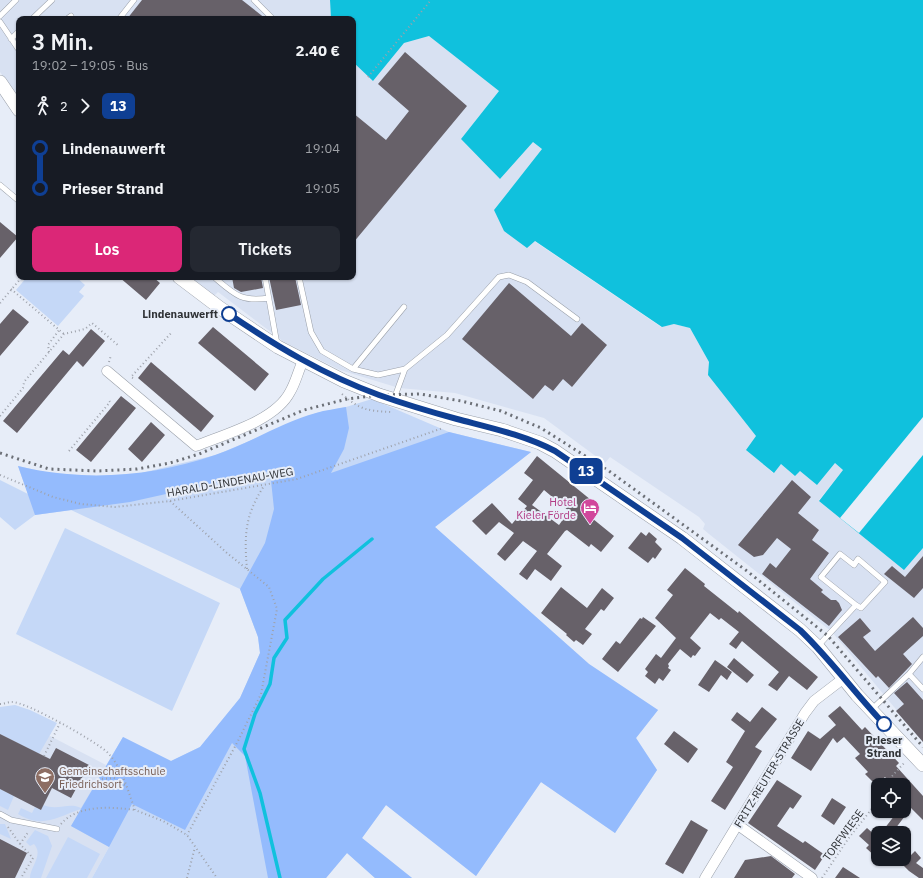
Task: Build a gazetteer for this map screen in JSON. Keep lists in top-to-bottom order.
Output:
{
  "streets": {
    "street": ["FRITZ-REUTER-STRASSE"],
    "path": ["HARALD-LINDENAU-WEG", "TORFWIESE"]
  },
  "places": {
    "other": ["Lindenauwerft", "Prieser Strand"],
    "hotel": ["Hotel Kieler Förde"],
    "school or university": ["Gemeinschaftsschule Friedrichsort"]
  },
  "lines": ["bus line 13"],
  "page": {
    "on_map": "13",
    "heading": ["3 Min.", "19:02 – 19:05 · Bus", "2.40 €"],
    "legs": ["2", "13"],
    "list": [
      {
        "name": "Lindenauwerft",
        "value": "19:04"
      },
      {
        "name": "Prieser Strand",
        "value": "19:05"
      }
    ],
    "buttons": ["Los", "Tickets"]
  }
}
